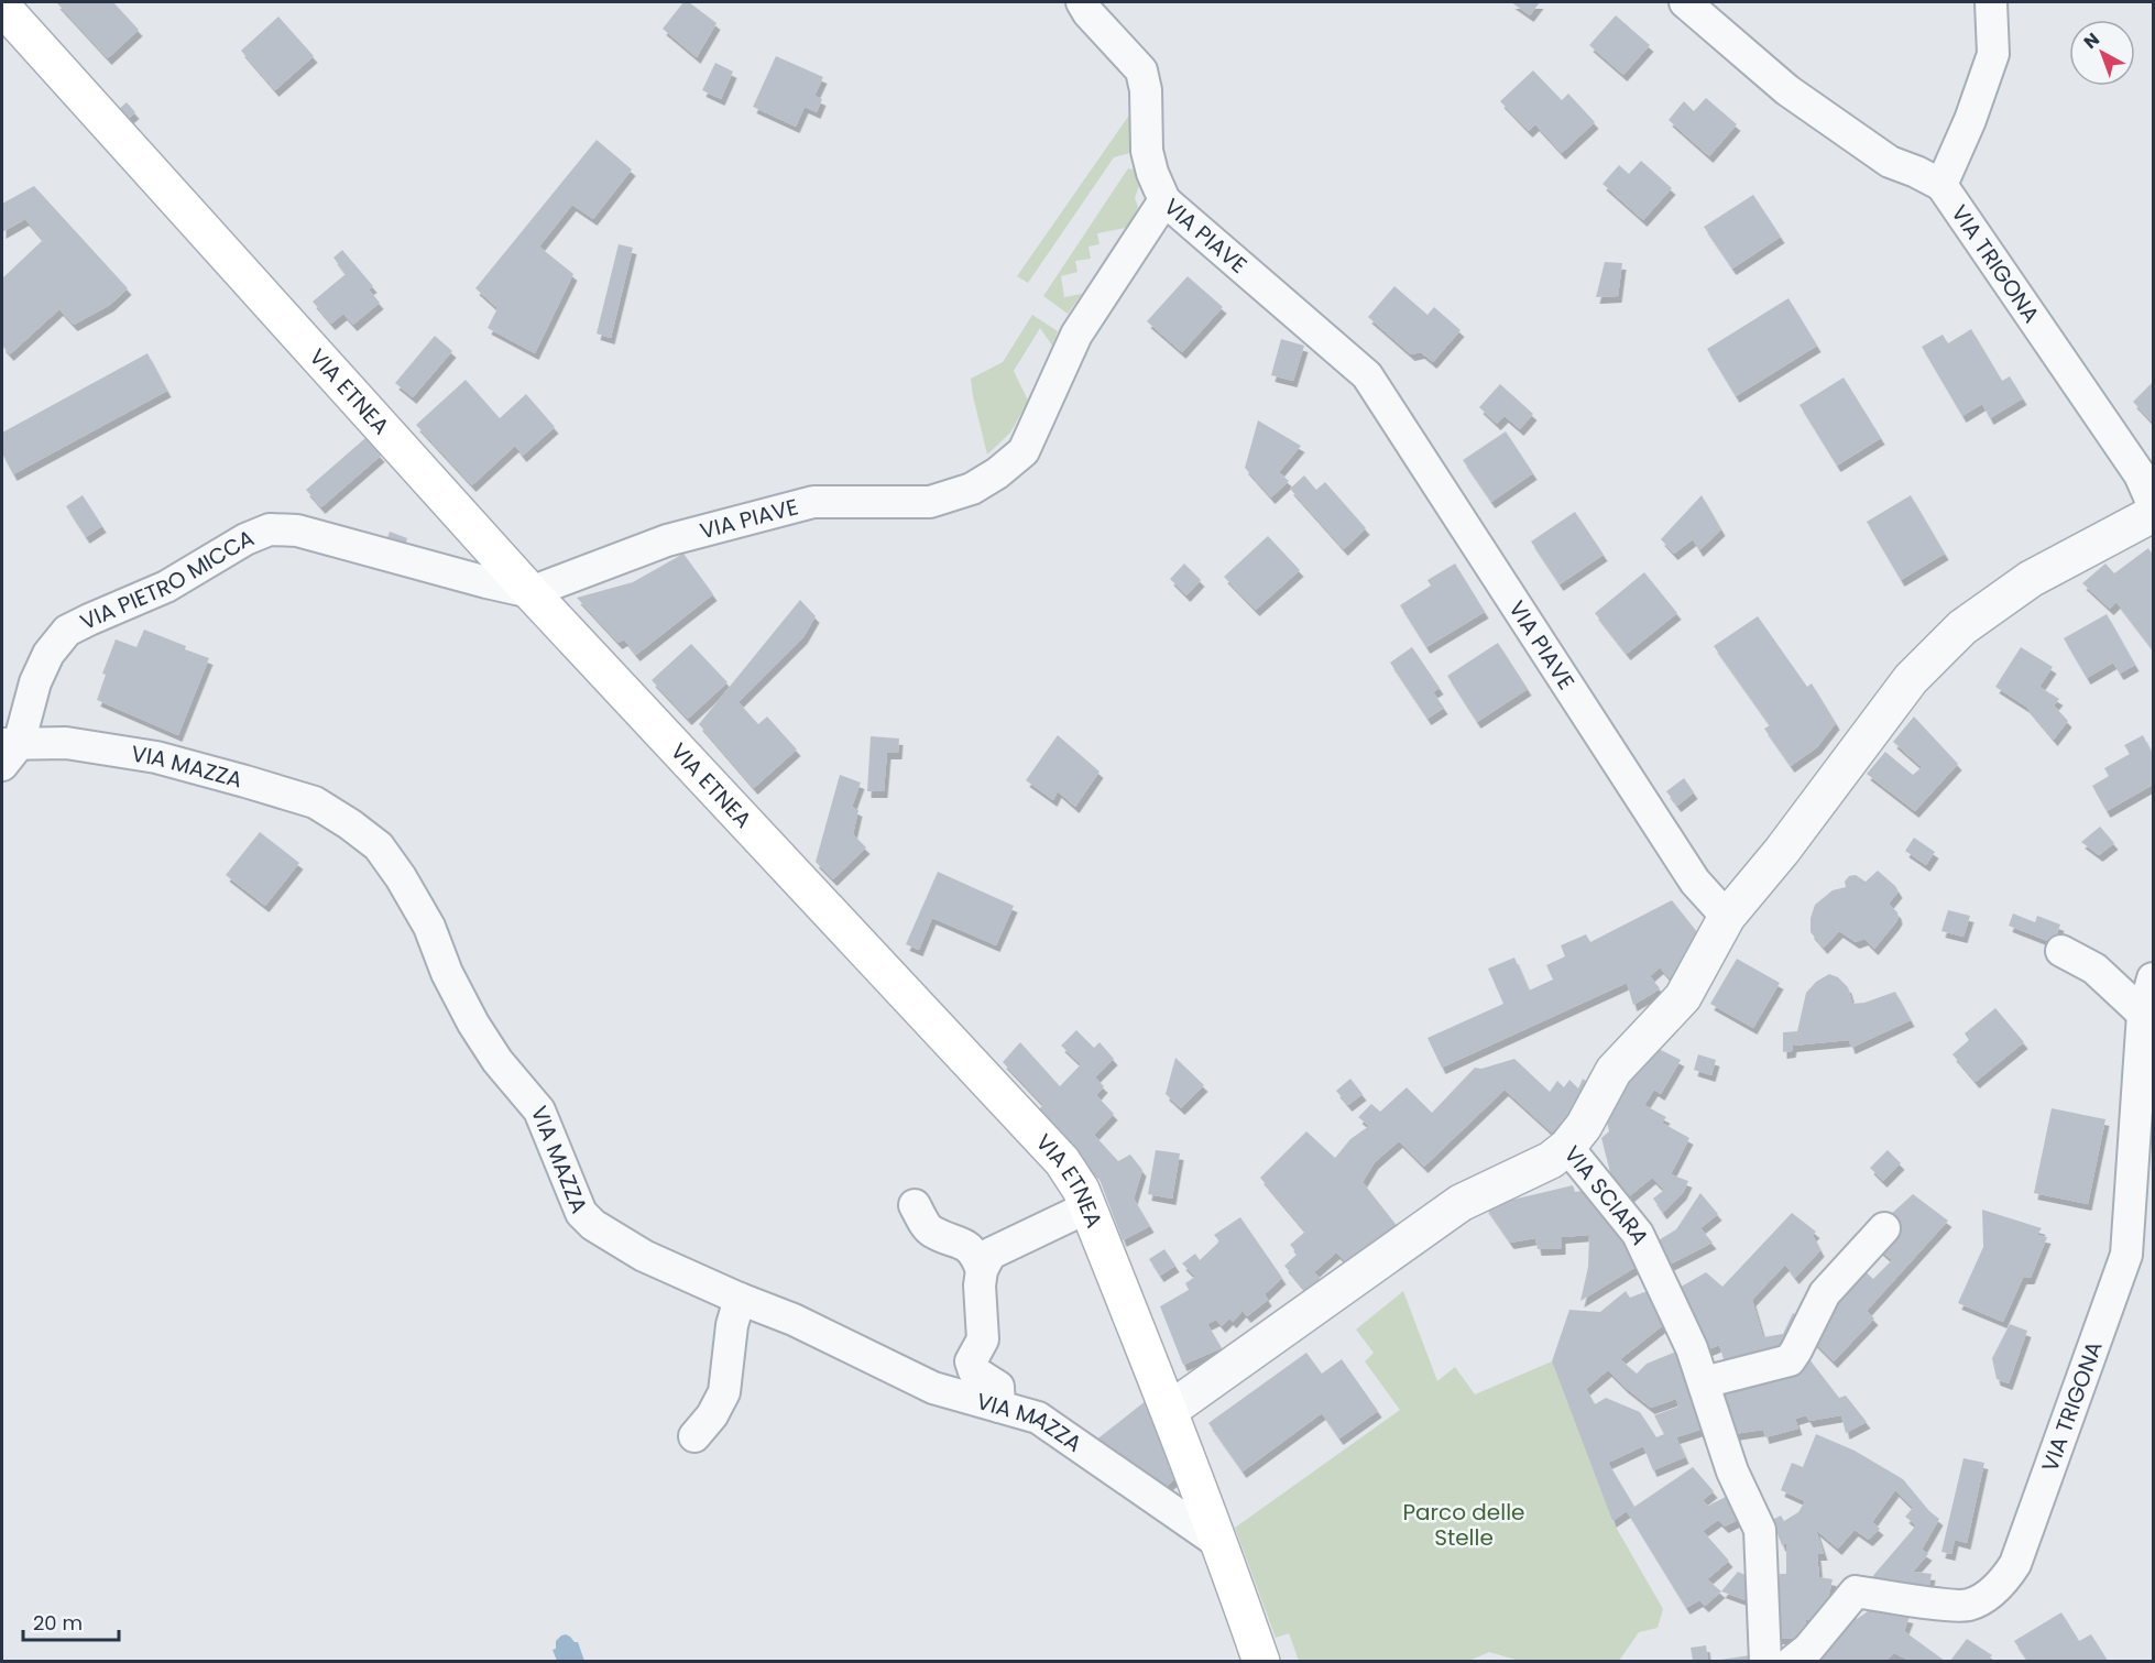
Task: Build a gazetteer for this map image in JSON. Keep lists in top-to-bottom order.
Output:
{
  "streets": {
    "main road": ["VIA ETNEA"],
    "street": [
      "VIA PIAVE",
      "VIA TRIGONA",
      "VIA PIETRO MICCA",
      "VIA MAZZA",
      "VIA SCIARA"
    ]
  },
  "crossings": [
    ["VIA PIAVE", "VIA ETNEA"],
    ["VIA PIAVE", "VIA PIETRO MICCA"],
    ["VIA ETNEA", "VIA PIETRO MICCA"],
    ["VIA ETNEA", "VIA MAZZA"],
    ["VIA ETNEA", "VIA SCIARA"],
    ["VIA PIETRO MICCA", "VIA MAZZA"]
  ],
  "parks": ["Parco delle Stelle"],
  "scale_bar": "20 m",
  "north": "top left"
}
